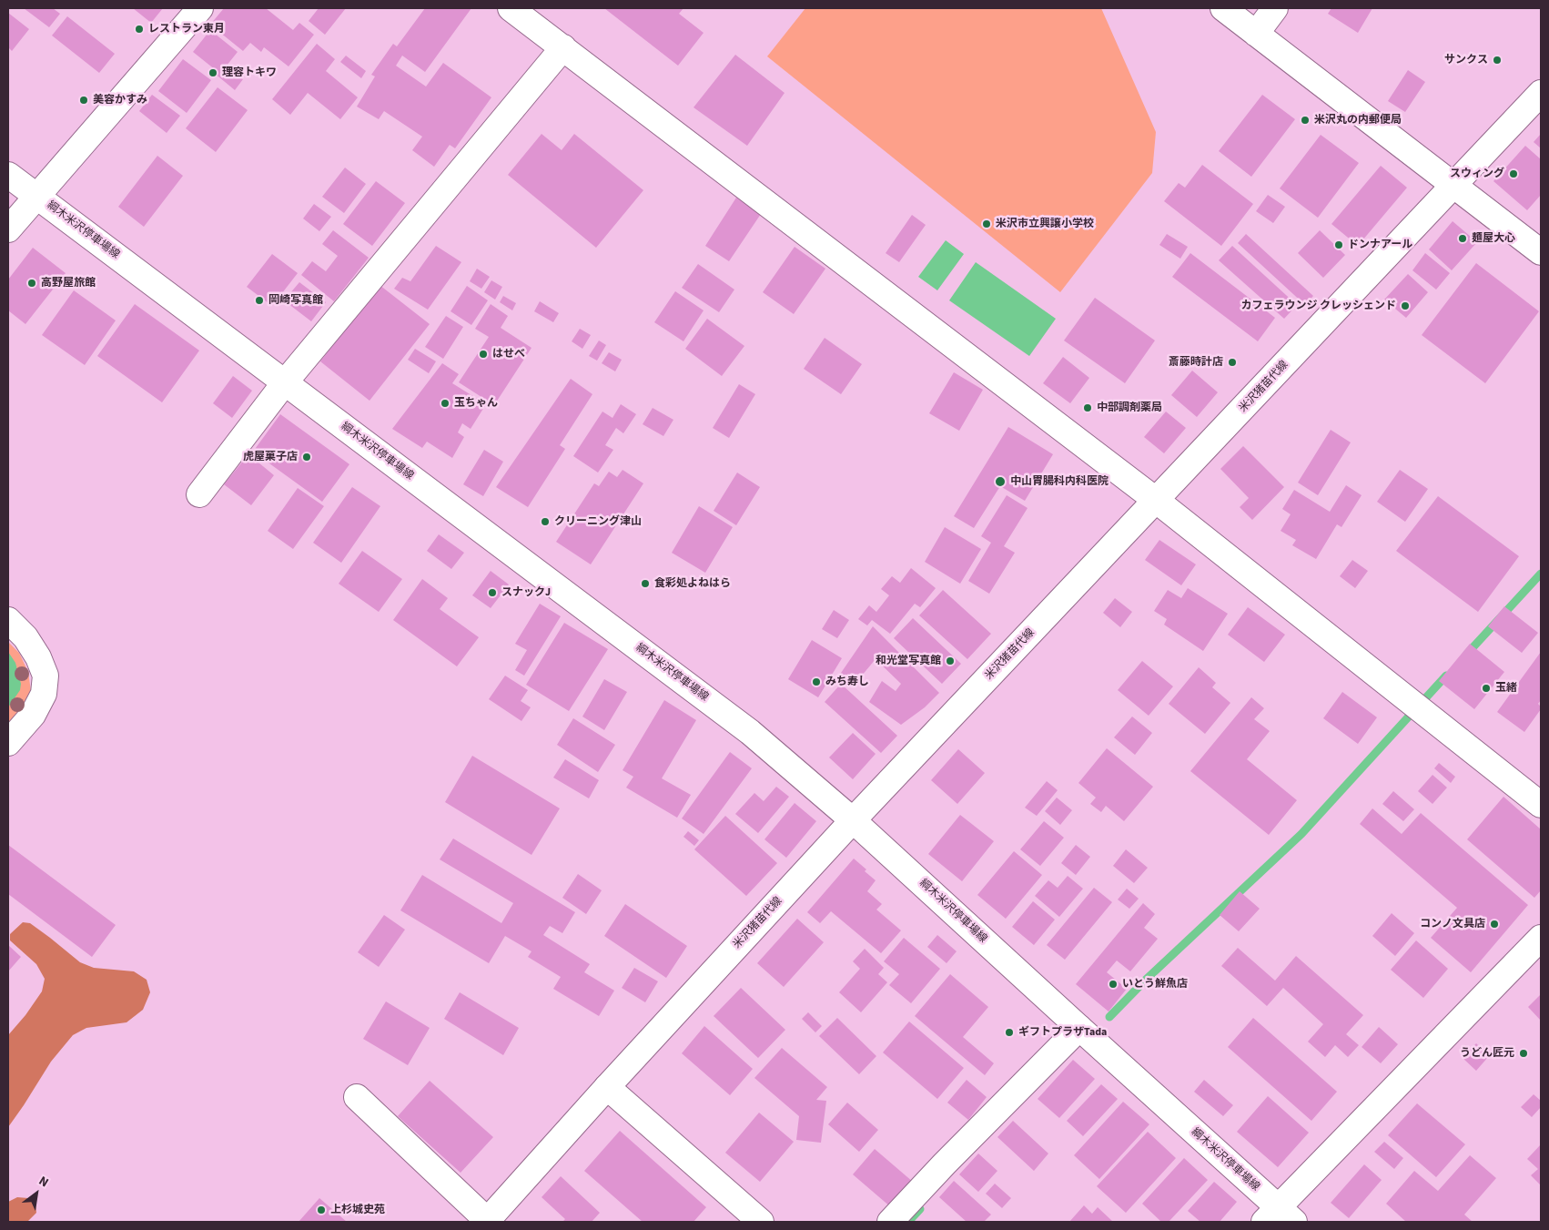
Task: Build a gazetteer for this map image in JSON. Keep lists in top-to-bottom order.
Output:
{
  "streets": {
    "street": ["綱木米沢停車場線", "米沢猪苗代線"]
  },
  "crossings": [
    ["綱木米沢停車場線", "米沢猪苗代線"]
  ],
  "places": [
    "レストラン東月",
    "サンクス",
    "理容トキワ",
    "美容かすみ",
    "米沢丸の内郵便局",
    "スウィング",
    "米沢市立興譲小学校",
    "麺屋大心",
    "ドンナアール",
    "高野屋旅館",
    "岡崎写真館",
    "カフェラウンジ クレッシェンド",
    "はせべ",
    "斎藤時計店",
    "玉ちゃん",
    "中部調剤薬局",
    "虎屋菓子店",
    "中山胃腸科内科医院",
    "クリーニング津山",
    "食彩処よねはら",
    "スナックJ",
    "和光堂写真館",
    "みち寿し",
    "玉緒",
    "コンノ文具店",
    "いとう鮮魚店",
    "ギフトプラザTada",
    "うどん匠元",
    "上杉城史苑"
  ],
  "north": "top right"
}
